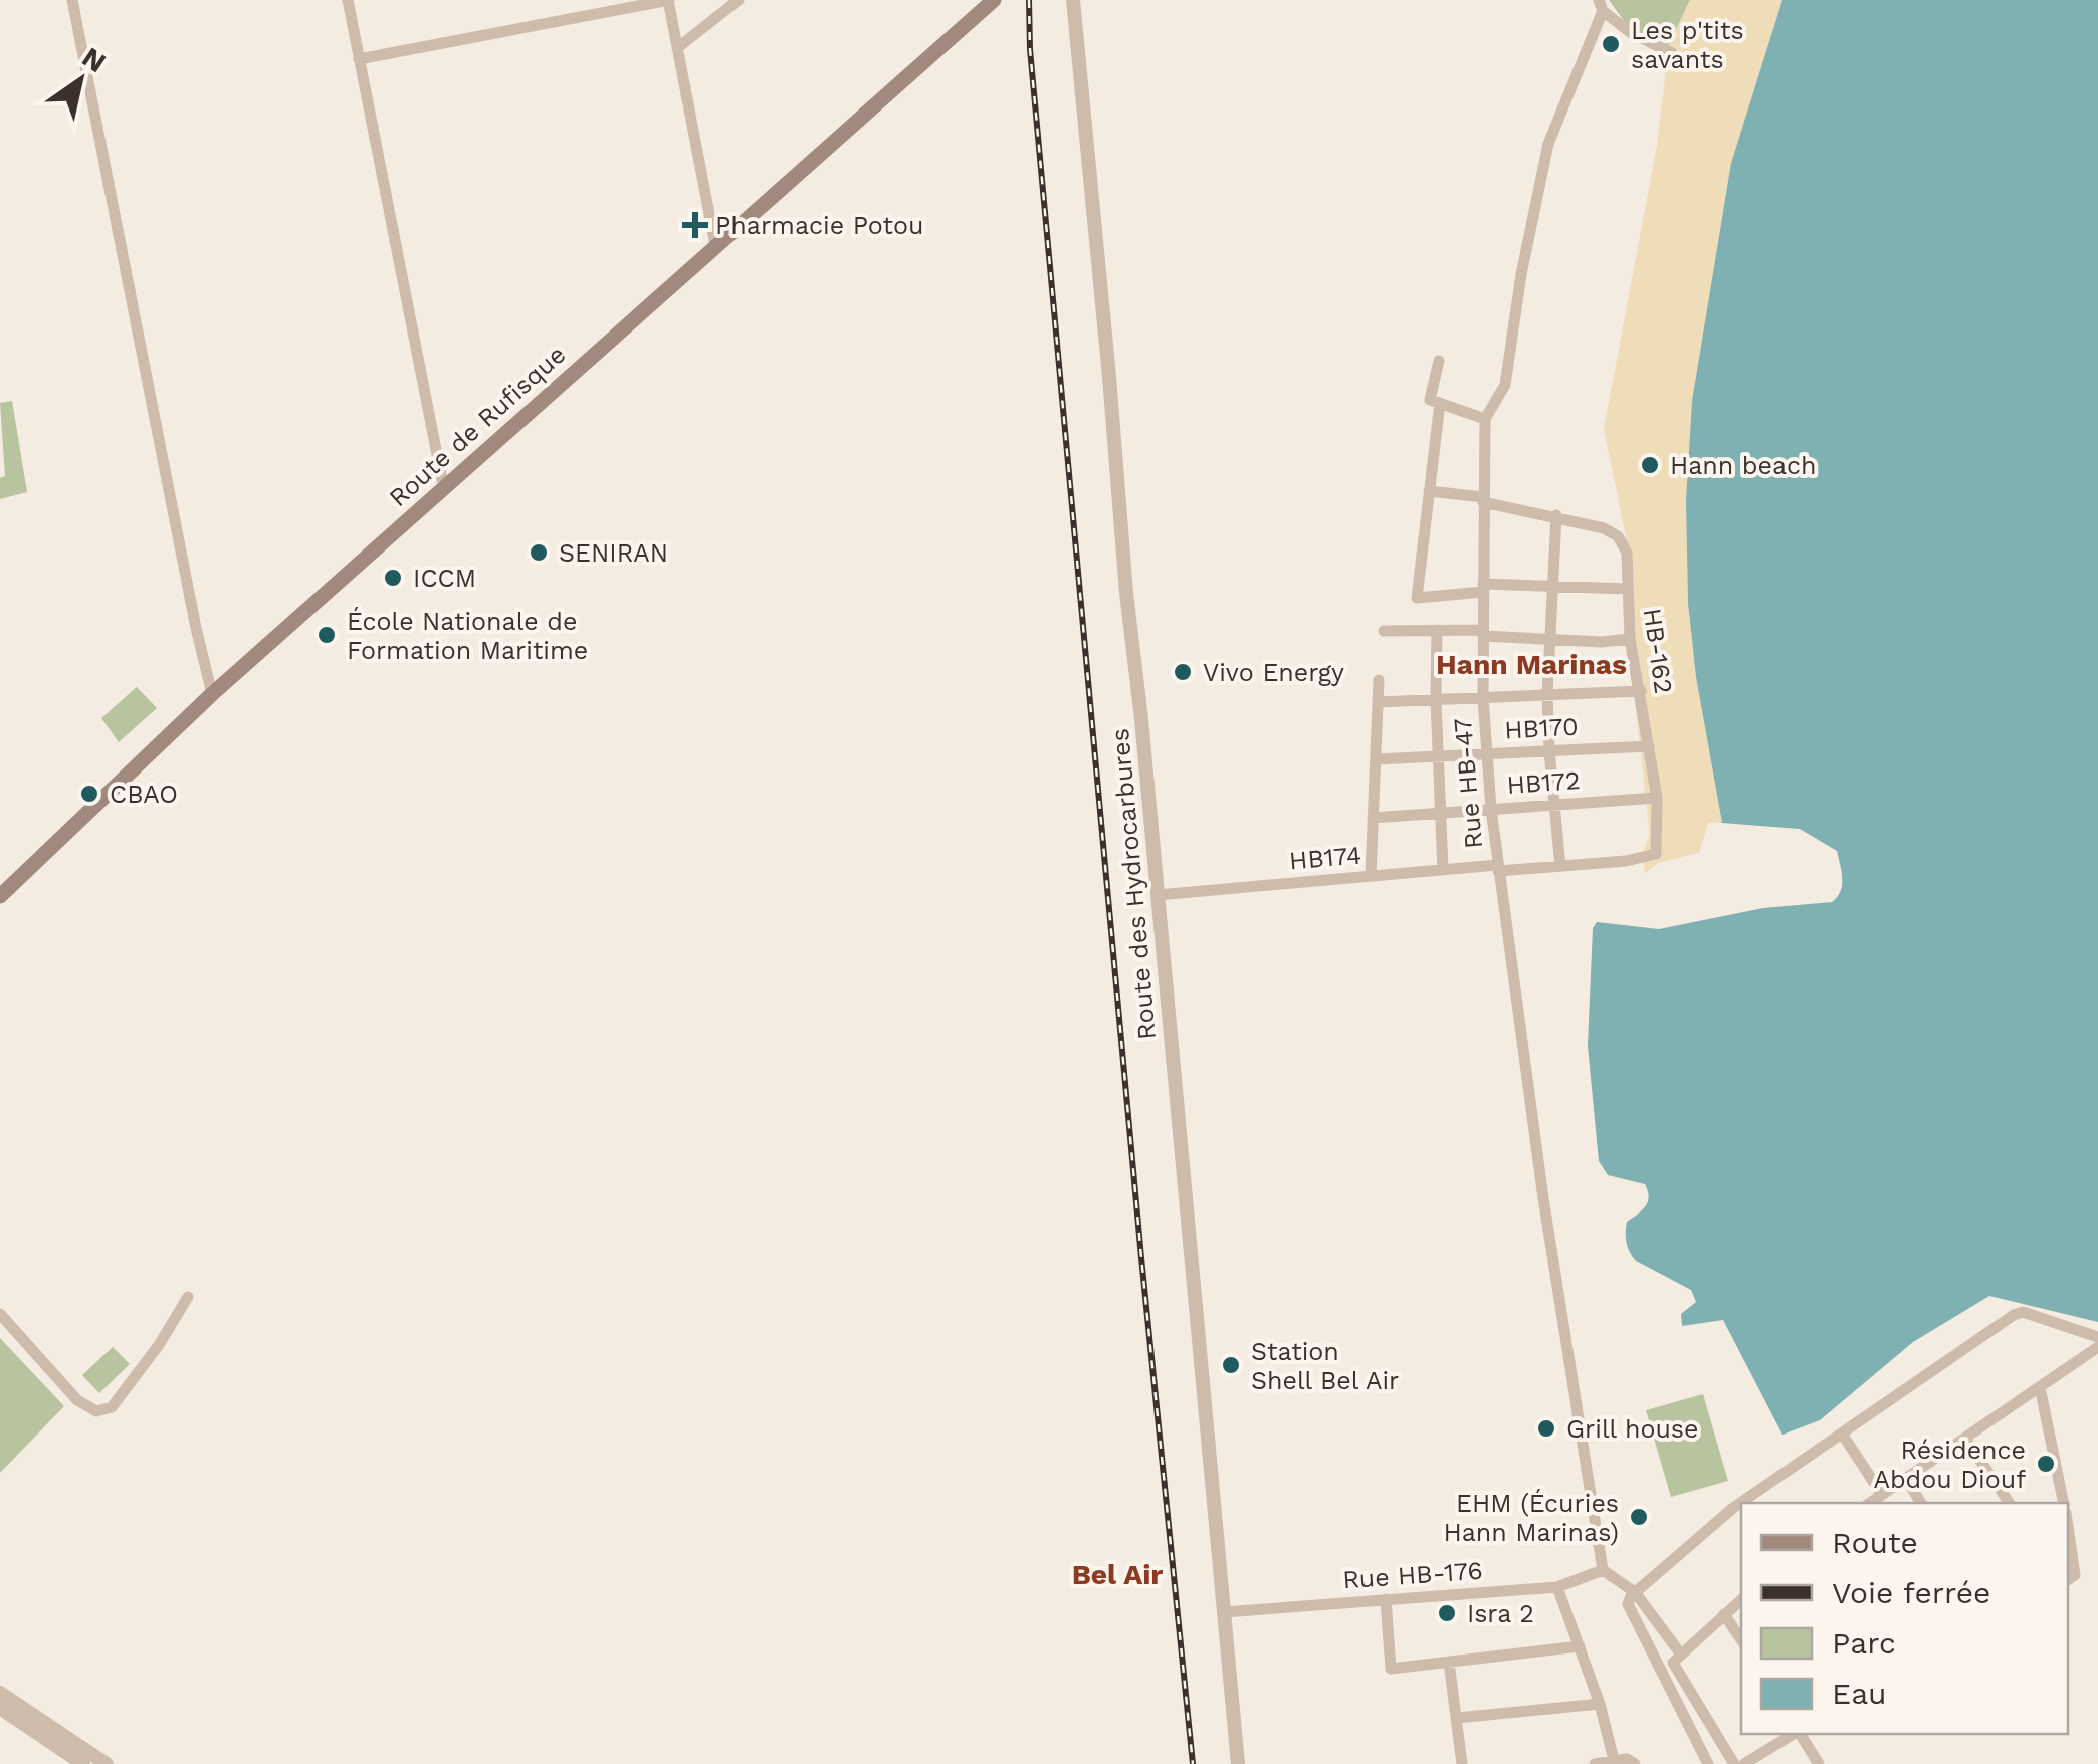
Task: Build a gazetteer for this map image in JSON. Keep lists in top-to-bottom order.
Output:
{
  "streets": {
    "main road": ["Route de Rufisque"],
    "street": [
      "HB-162",
      "HB170",
      "HB172",
      "Rue HB-47",
      "HB174",
      "Route des Hydrocarbures",
      "Rue HB-176"
    ]
  },
  "crossings": [
    ["HB-162", "HB170"],
    ["HB-162", "HB172"],
    ["HB-162", "Rue HB-47"],
    ["HB-162", "HB174"],
    ["HB170", "Rue HB-47"],
    ["HB172", "Rue HB-47"],
    ["Rue HB-47", "HB174"],
    ["Rue HB-47", "Rue HB-176"],
    ["HB174", "Route des Hydrocarbures"],
    ["Route des Hydrocarbures", "Rue HB-176"]
  ],
  "districts": ["Hann Marinas", "Bel Air"],
  "places": {
    "other": [
      "Les p'tits savants",
      "Hann beach",
      "SENIRAN",
      "ICCM",
      "École Nationale de Formation Maritime",
      "Vivo Energy",
      "CBAO",
      "Station Shell Bel Air",
      "Grill house",
      "Résidence Abdou Diouf",
      "EHM (Écuries Hann Marinas)",
      "Isra 2"
    ],
    "health": ["Pharmacie Potou"]
  },
  "legend": [
    "Route",
    "Voie ferrée",
    "Parc",
    "Eau"
  ],
  "north": "top right"
}
